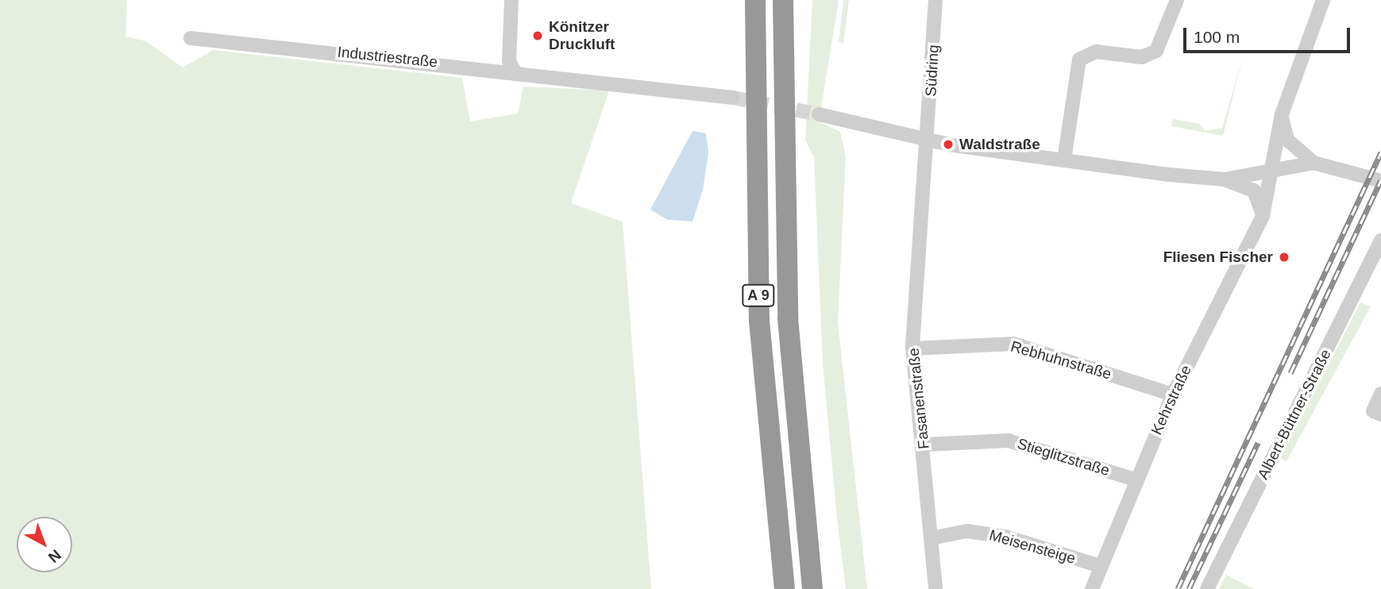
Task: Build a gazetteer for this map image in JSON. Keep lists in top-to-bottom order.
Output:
{
  "streets": {
    "highway": ["A 9"],
    "street": [
      "Industriestraße",
      "Südring",
      "Rebhuhnstraße",
      "Fasanenstraße",
      "Kehrstraße",
      "Albert-Büttner-Straße",
      "Stieglitzstraße",
      "Meisensteige"
    ]
  },
  "crossings": [
    ["Südring", "Fasanenstraße"],
    ["Rebhuhnstraße", "Fasanenstraße"],
    ["Rebhuhnstraße", "Kehrstraße"],
    ["Fasanenstraße", "Stieglitzstraße"],
    ["Fasanenstraße", "Meisensteige"],
    ["Kehrstraße", "Stieglitzstraße"],
    ["Kehrstraße", "Meisensteige"]
  ],
  "places": ["Könitzer Druckluft", "Waldstraße", "Fliesen Fischer"],
  "scale_bar": "100 m",
  "north": "bottom right"
}
